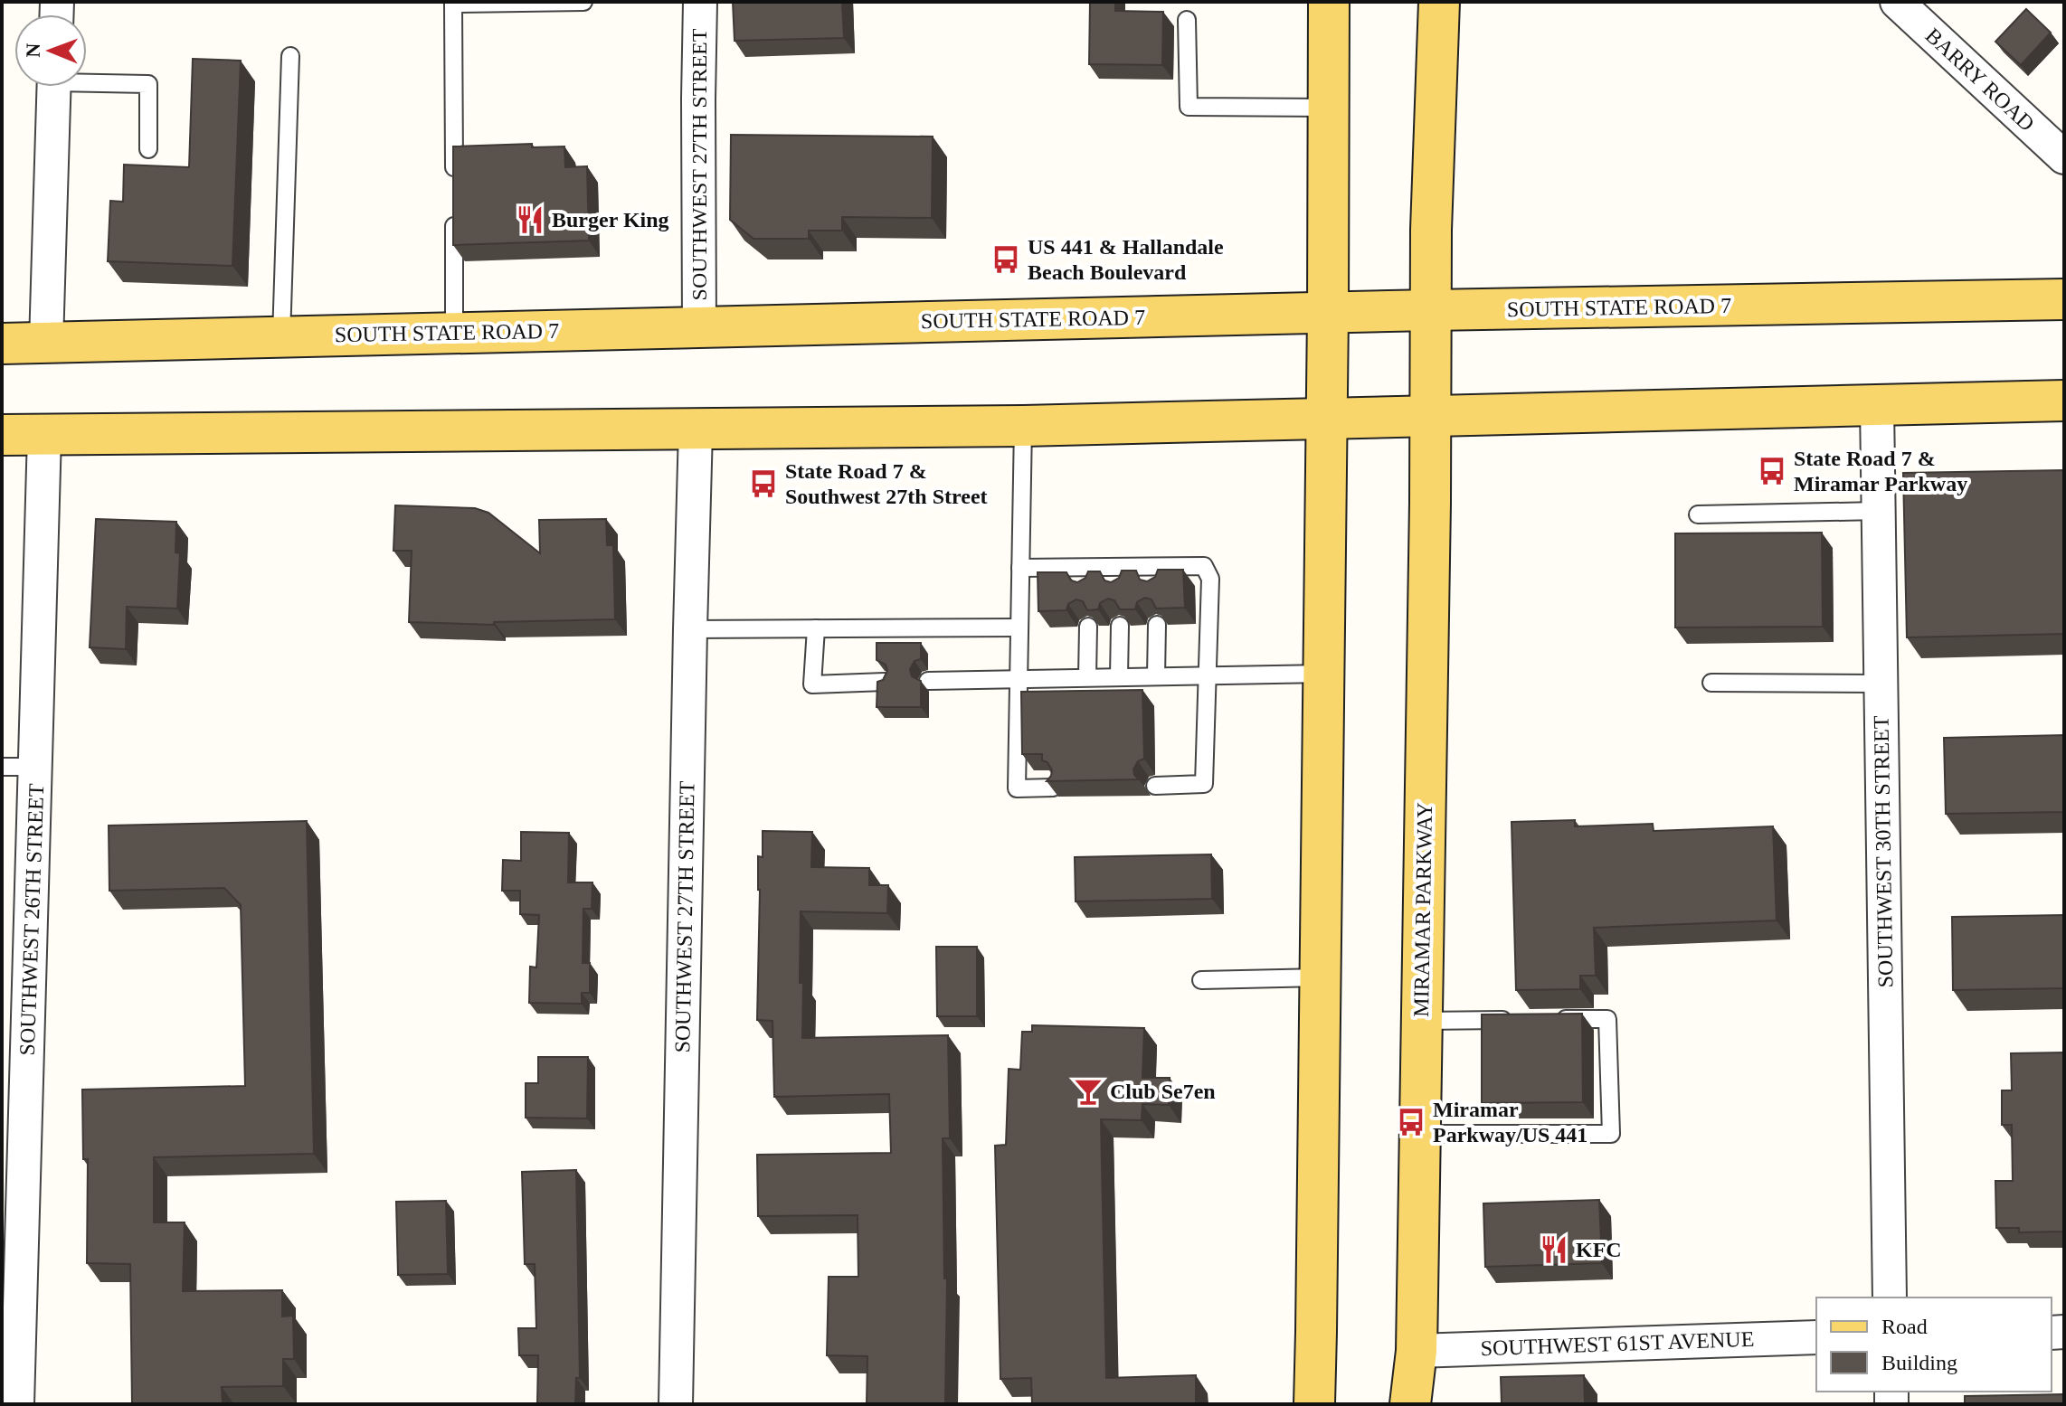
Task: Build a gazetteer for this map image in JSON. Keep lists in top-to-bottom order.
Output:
{
  "streets": {
    "main road": ["SOUTH STATE ROAD 7", "MIRAMAR PARKWAY"],
    "street": [
      "BARRY ROAD",
      "SOUTHWEST 27TH STREET",
      "SOUTHWEST 30TH STREET",
      "SOUTHWEST 26TH STREET",
      "SOUTHWEST 61ST AVENUE"
    ]
  },
  "crossings": [
    ["SOUTHWEST 27TH STREET", "SOUTH STATE ROAD 7"],
    ["SOUTH STATE ROAD 7", "MIRAMAR PARKWAY"],
    ["MIRAMAR PARKWAY", "SOUTHWEST 61ST AVENUE"]
  ],
  "places": {
    "restaurant": ["Burger King", "KFC"],
    "bus stop": [
      "US 441 & Hallandale Beach Boulevard",
      "State Road 7 & Miramar Parkway",
      "State Road 7 & Southwest 27th Street",
      "Miramar Parkway/US 441"
    ],
    "bar": ["Club Se7en"]
  },
  "legend": ["Road", "Building"],
  "north": "left"
}
